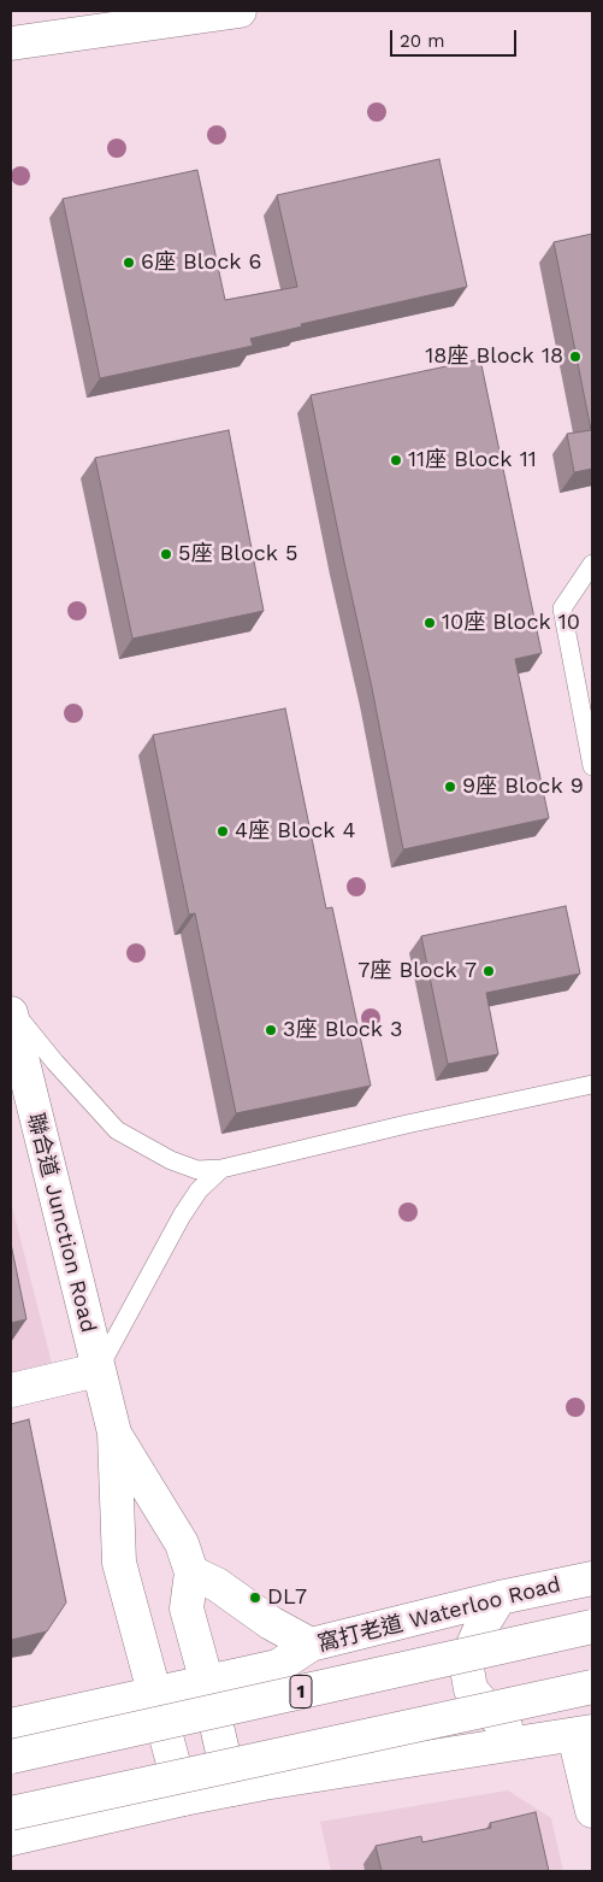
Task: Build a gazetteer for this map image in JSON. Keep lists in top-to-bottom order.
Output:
{
  "streets": {
    "main road": ["聯合道 Junction Road", "窩打老道 Waterloo Road", "1"]
  },
  "crossings": [
    ["聯合道 Junction Road", "窩打老道 Waterloo Road"]
  ],
  "places": [
    "6座 Block 6",
    "18座 Block 18",
    "11座 Block 11",
    "5座 Block 5",
    "10座 Block 10",
    "9座 Block 9",
    "4座 Block 4",
    "7座 Block 7",
    "3座 Block 3",
    "DL7"
  ],
  "scale_bar": "20 m"
}
